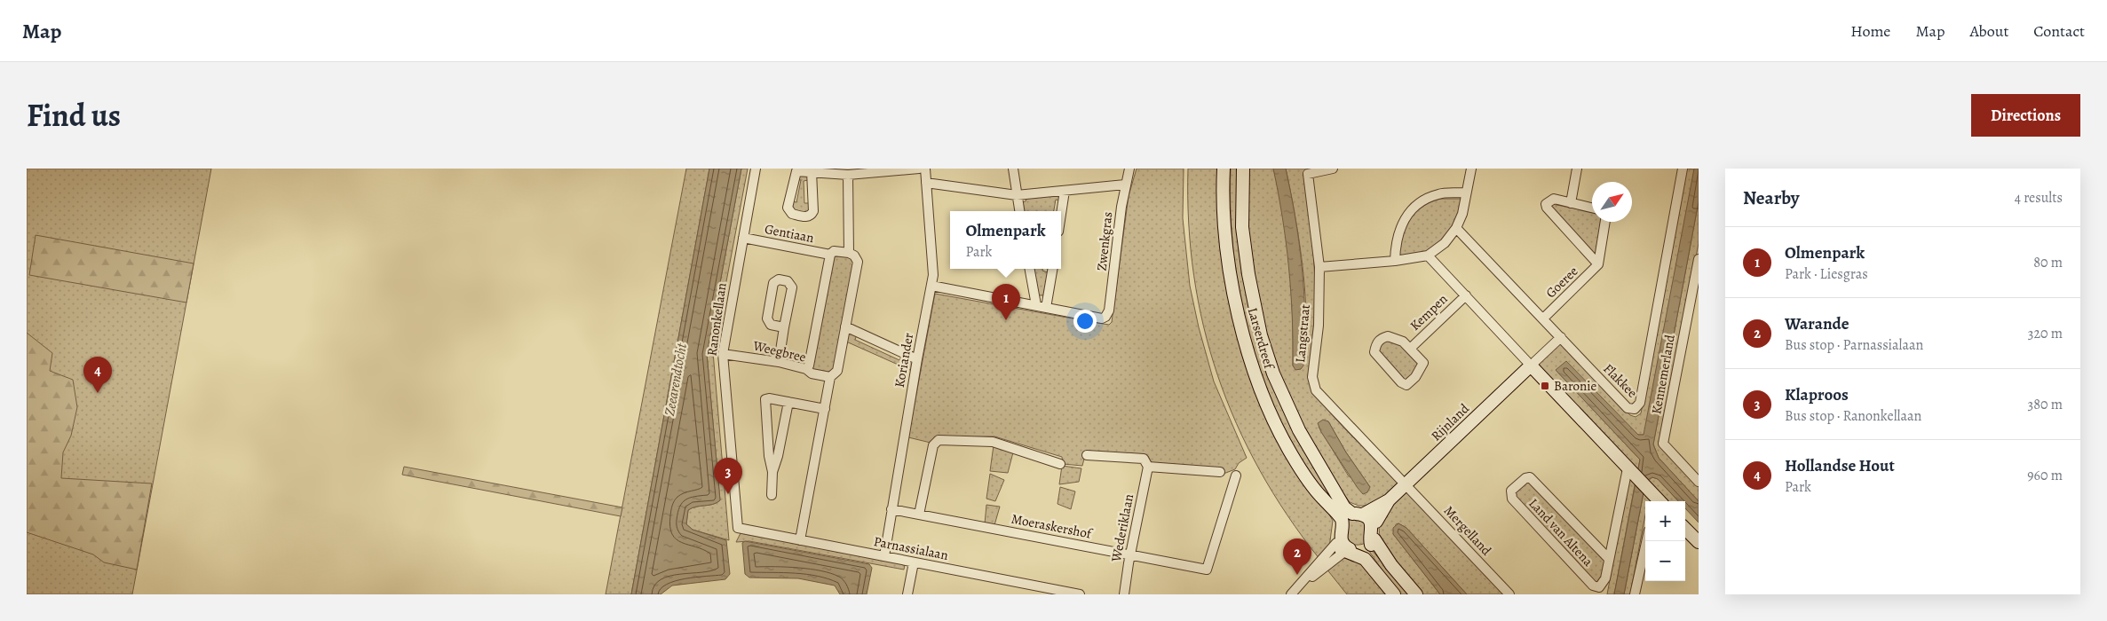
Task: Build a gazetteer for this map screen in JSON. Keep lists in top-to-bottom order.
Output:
{
  "streets": {
    "main road": ["Larserdreef", "Rijnland"],
    "street": [
      "Gentiaan",
      "Zwenkgras",
      "Goeree",
      "Kempen",
      "Ranonkellaan",
      "Langstraat",
      "Weegbree",
      "Koriander",
      "Kennemerland",
      "Flakkee",
      "Moeraskershof",
      "Wederiklaan",
      "Mergelland",
      "Land van Altena",
      "Parnassialaan"
    ]
  },
  "crossings": [
    ["Gentiaan", "Ranonkellaan"],
    ["Goeree", "Flakkee"],
    ["Ranonkellaan", "Weegbree"],
    ["Ranonkellaan", "Parnassialaan"],
    ["Langstraat", "Rijnland"],
    ["Langstraat", "Mergelland"],
    ["Larserdreef", "Rijnland"],
    ["Koriander", "Moeraskershof"],
    ["Koriander", "Parnassialaan"],
    ["Flakkee", "Rijnland"],
    ["Rijnland", "Mergelland"],
    ["Moeraskershof", "Wederiklaan"]
  ],
  "water": ["Zeearendtocht"],
  "places": {
    "transit": ["Baronie"]
  },
  "north": "top right",
  "page": {
    "header": "Map",
    "nav": [
      "Home",
      "Map",
      "About",
      "Contact"
    ],
    "title": "Find us",
    "buttons": "Directions",
    "heading": ["Nearby", "4 results"],
    "popup": ["Olmenpark", "Park"],
    "list": [
      {
        "mark": "1",
        "name": "Olmenpark",
        "note": "Park · Liesgras",
        "value": "80 m"
      },
      {
        "mark": "2",
        "name": "Warande",
        "note": "Bus stop · Parnassialaan",
        "value": "320 m"
      },
      {
        "mark": "3",
        "name": "Klaproos",
        "note": "Bus stop · Ranonkellaan",
        "value": "380 m"
      },
      {
        "mark": "4",
        "name": "Hollandse Hout",
        "note": "Park",
        "value": "960 m"
      }
    ],
    "pins": [
      "1",
      "4",
      "3",
      "2"
    ],
    "map_buttons": ["+", "−"]
  }
}
